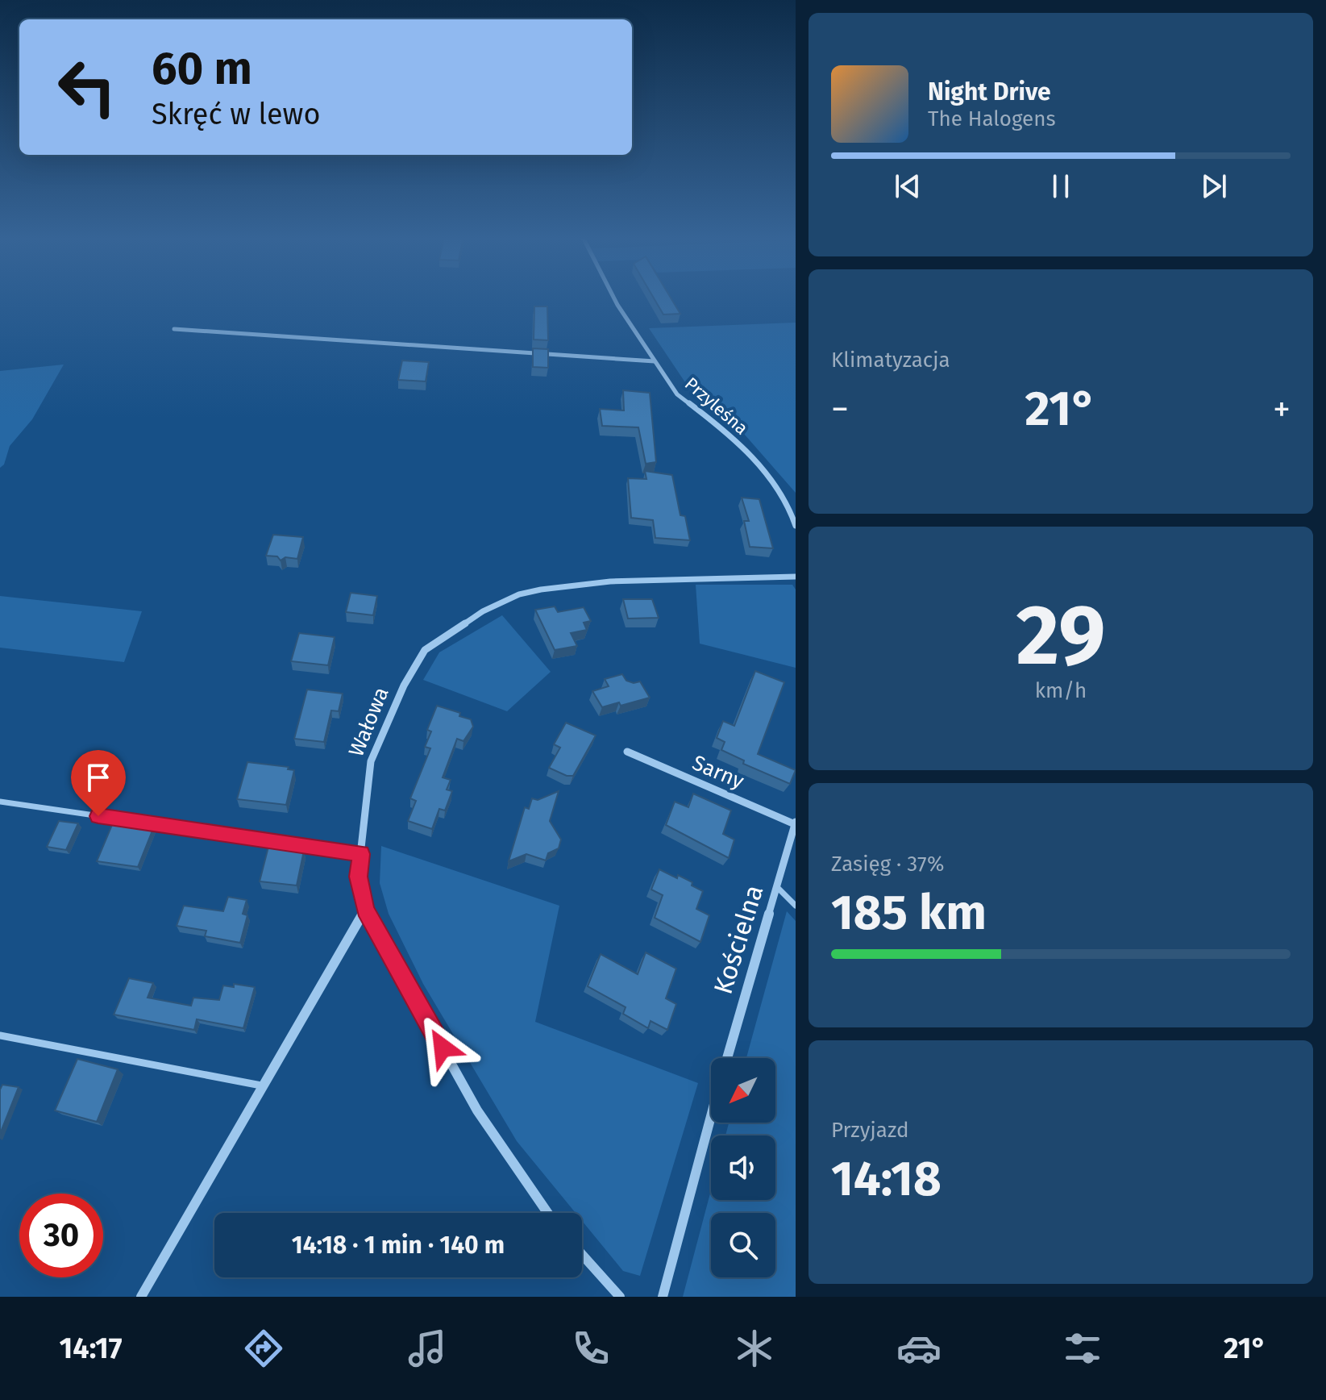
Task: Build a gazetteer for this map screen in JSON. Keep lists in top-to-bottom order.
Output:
{
  "streets": {
    "street": [
      "Przyleśna",
      "Wałowa",
      "Sarny",
      "Kościelna"
    ]
  },
  "crossings": [
    ["Sarny", "Kościelna"]
  ],
  "north": "bottom left",
  "page": {
    "turn": ["60 m", "Skręć w lewo"],
    "song": ["Night Drive", "The Halogens"],
    "tile": [
      "Klimatyzacja",
      ["29", "km/h"],
      ["Zasięg · 37%", "185 km"],
      ["Przyjazd", "14:18"]
    ],
    "heat": ["−", "21°", "+"],
    "limit": "30",
    "trip": "14:18 · 1 min · 140 m",
    "tabs": ["14:17", "21°"]
  }
}
